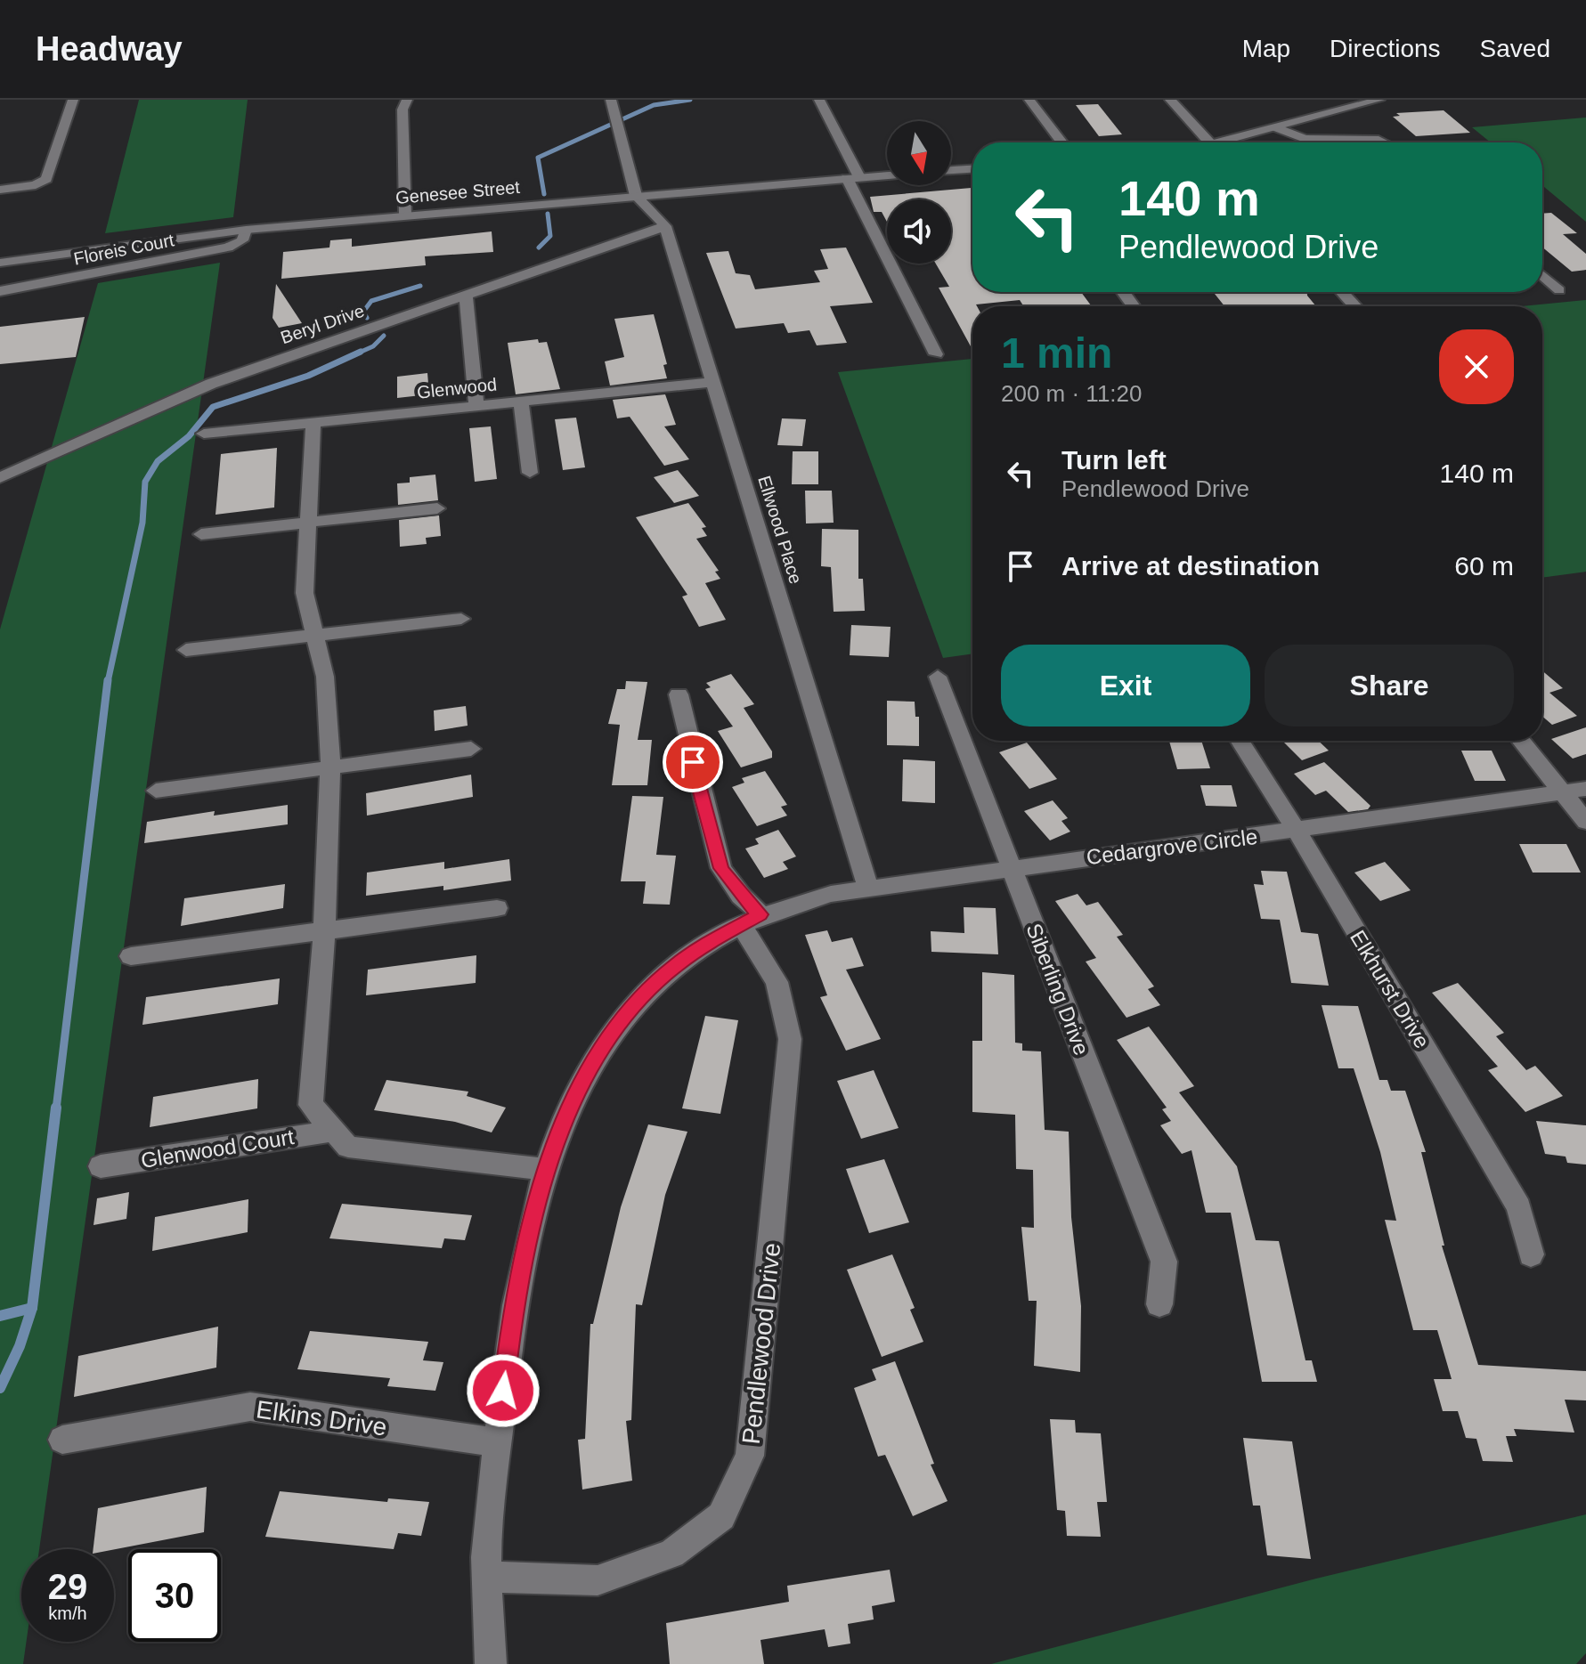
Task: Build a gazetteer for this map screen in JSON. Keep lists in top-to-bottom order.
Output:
{
  "streets": {
    "street": [
      "Genesee Street",
      "Floreis Court",
      "Beryl Drive",
      "Glenwood",
      "Ellwood Place",
      "Cedargrove Circle",
      "Siberling Drive",
      "Elkhurst Drive",
      "Glenwood Court",
      "Pendlewood Drive",
      "Elkins Drive"
    ]
  },
  "crossings": [
    ["Genesee Street", "Floreis Court"],
    ["Genesee Street", "Ellwood Place"],
    ["Beryl Drive", "Ellwood Place"],
    ["Glenwood", "Ellwood Place"],
    ["Glenwood", "Glenwood Court"],
    ["Ellwood Place", "Cedargrove Circle"],
    ["Cedargrove Circle", "Siberling Drive"],
    ["Cedargrove Circle", "Elkhurst Drive"],
    ["Cedargrove Circle", "Glenwood Court"],
    ["Cedargrove Circle", "Pendlewood Drive"],
    ["Cedargrove Circle", "Elkins Drive"]
  ],
  "north": "bottom",
  "page": {
    "header": "Headway",
    "nav": ["Map", "Directions", "Saved"],
    "turn": ["140 m", "Pendlewood Drive"],
    "heading": ["1 min", "200 m · 11:20"],
    "list": [
      {
        "name": "Turn left",
        "note": "Pendlewood Drive",
        "value": "140 m"
      },
      {
        "name": "Arrive at destination",
        "value": "60 m"
      }
    ],
    "buttons": ["Exit", "Share"],
    "speed": "29 km/h",
    "limit": "30"
  }
}
